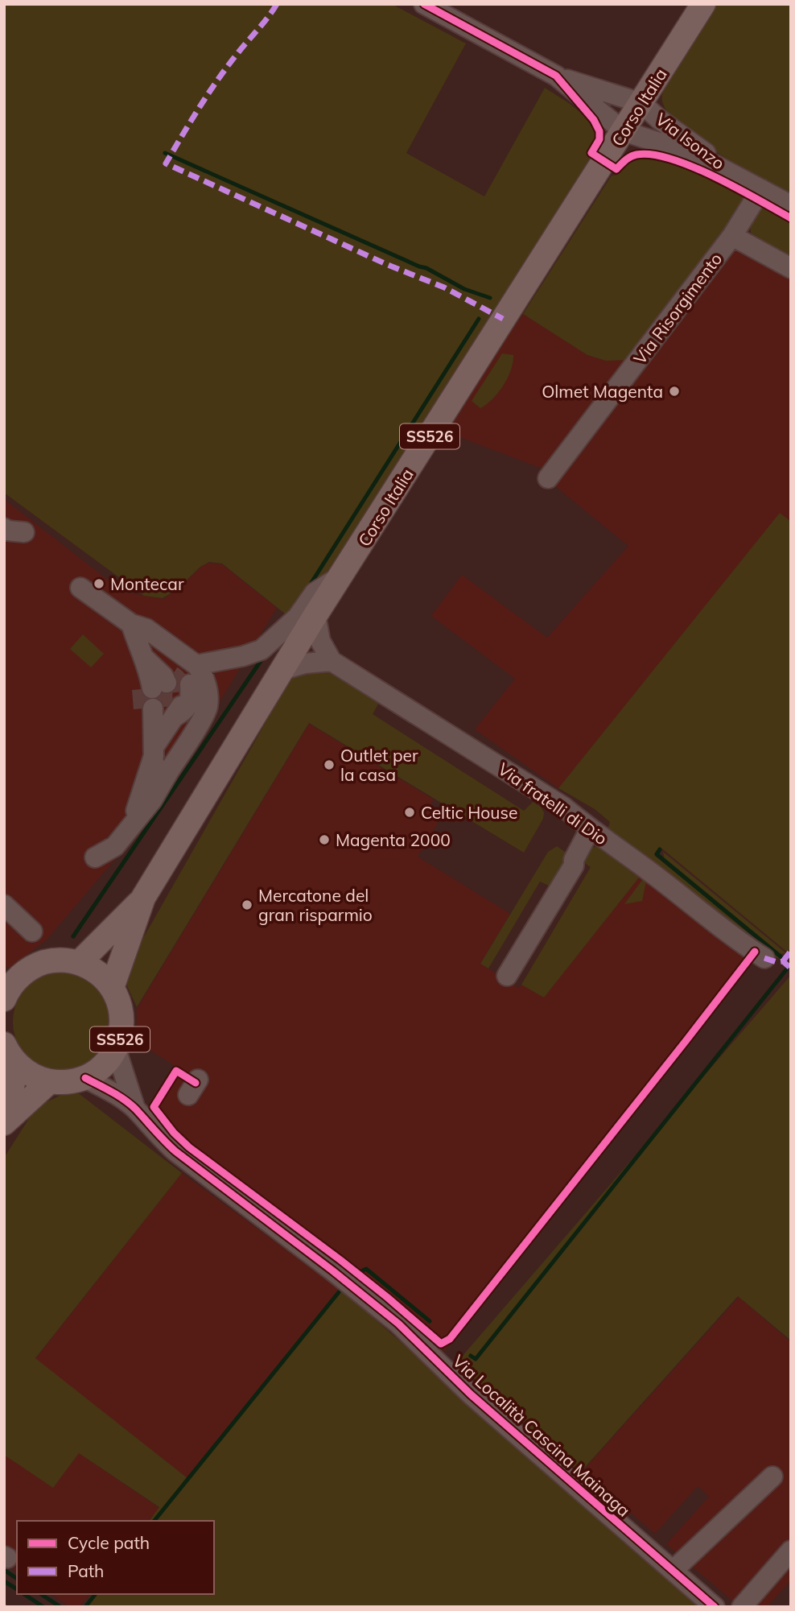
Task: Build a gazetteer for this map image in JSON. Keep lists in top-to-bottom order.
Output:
{
  "streets": {
    "main road": ["Corso Italia", "SS526"],
    "street": [
      "Via Isonzo",
      "Via Risorgimento",
      "Via fratelli di Dio",
      "Via Località Cascina Mainaga"
    ]
  },
  "crossings": [
    ["Corso Italia", "Via Isonzo"],
    ["Corso Italia", "SS526"],
    ["Via Isonzo", "Via Risorgimento"],
    ["SS526", "Via Località Cascina Mainaga"]
  ],
  "places": [
    "Olmet Magenta",
    "Montecar",
    "Outlet per la casa",
    "Celtic House",
    "Magenta 2000",
    "Mercatone del gran risparmio"
  ],
  "legend": ["Cycle path", "Path"]
}
